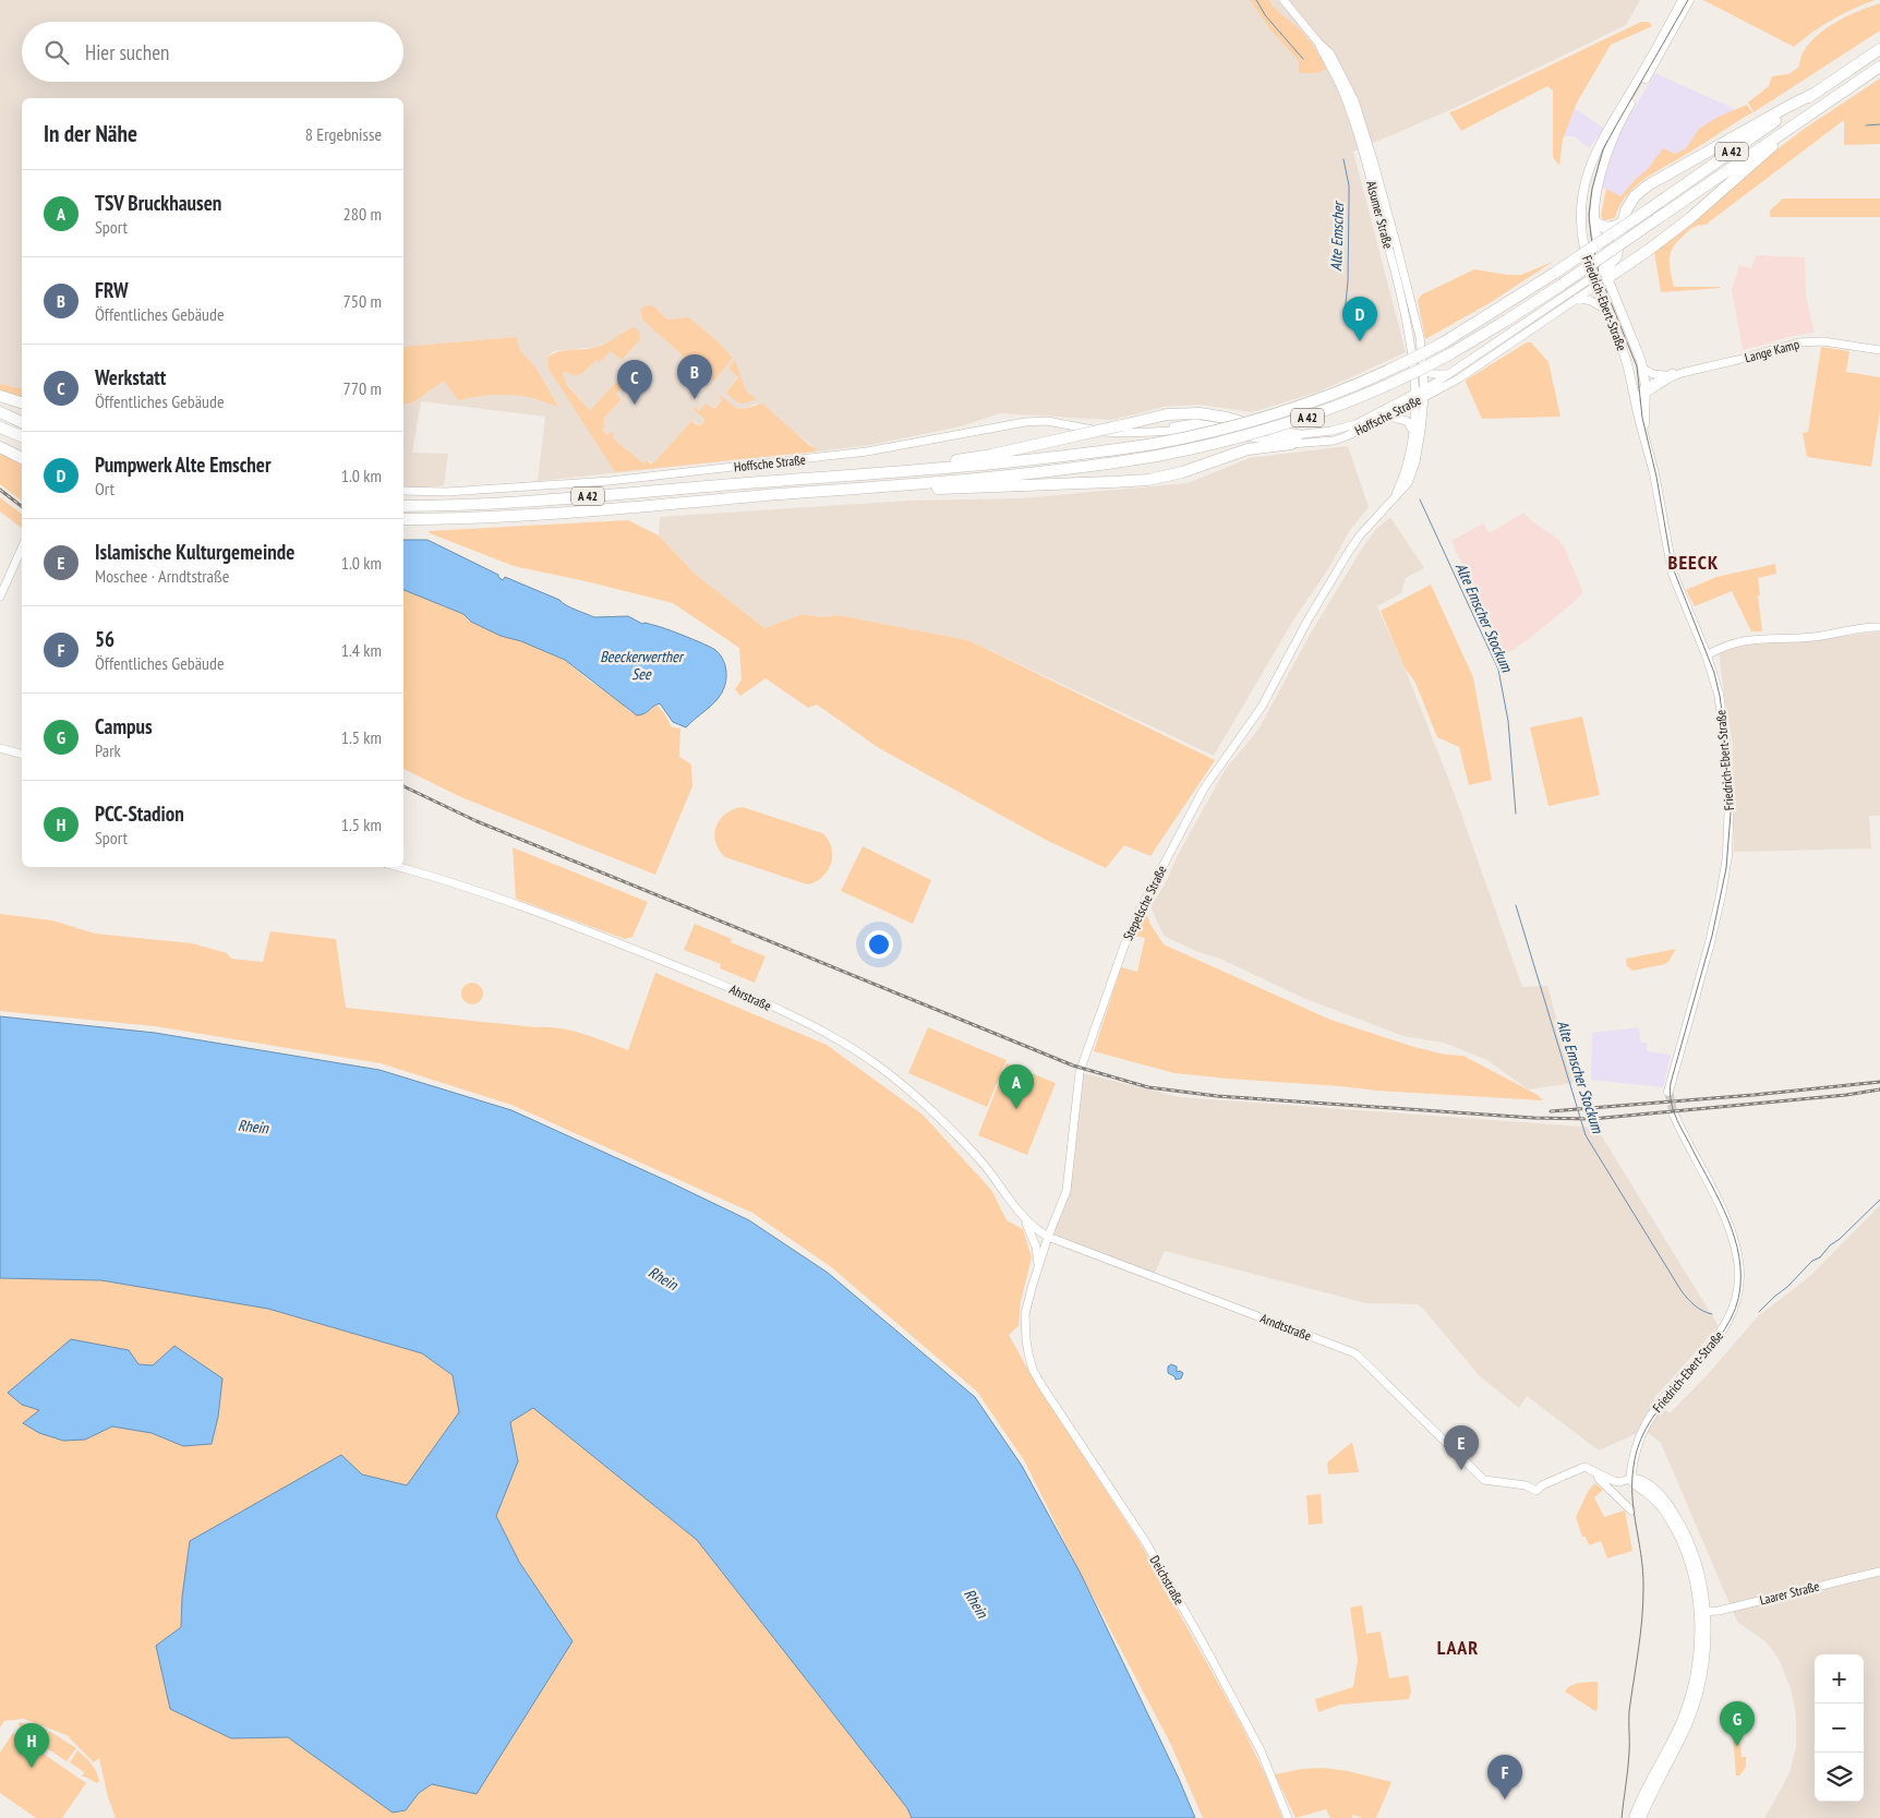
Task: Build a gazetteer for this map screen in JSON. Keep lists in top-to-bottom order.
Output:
{
  "streets": {
    "highway": ["A 42"],
    "main road": ["Friedrich-Ebert-Straße"],
    "street": [
      "Alsumer Straße",
      "Lange Kamp",
      "Hoffsche Straße",
      "Stepelsche Straße",
      "Ahrstraße",
      "Arndtstraße",
      "Deichstraße",
      "Laarer Straße"
    ]
  },
  "crossings": [
    ["Alsumer Straße", "Hoffsche Straße"],
    ["Alsumer Straße", "Stepelsche Straße"],
    ["Friedrich-Ebert-Straße", "Lange Kamp"],
    ["Friedrich-Ebert-Straße", "Hoffsche Straße"],
    ["Hoffsche Straße", "Stepelsche Straße"],
    ["Stepelsche Straße", "Ahrstraße"],
    ["Stepelsche Straße", "Arndtstraße"],
    ["Stepelsche Straße", "Deichstraße"],
    ["Ahrstraße", "Arndtstraße"]
  ],
  "districts": ["BEECK", "LAAR"],
  "water": [
    "Alte Emscher",
    "Alte Emscher Stockum",
    "Beeckerwerther See",
    "Rhein"
  ],
  "page": {
    "search": "Hier suchen",
    "heading": ["In der Nähe", "8 Ergebnisse"],
    "list": [
      {
        "mark": "A",
        "name": "TSV Bruckhausen",
        "note": "Sport",
        "value": "280 m"
      },
      {
        "mark": "B",
        "name": "FRW",
        "note": "Öffentliches Gebäude",
        "value": "750 m"
      },
      {
        "mark": "C",
        "name": "Werkstatt",
        "note": "Öffentliches Gebäude",
        "value": "770 m"
      },
      {
        "mark": "D",
        "name": "Pumpwerk Alte Emscher",
        "note": "Ort",
        "value": "1.0 km"
      },
      {
        "mark": "E",
        "name": "Islamische Kulturgemeinde",
        "note": "Moschee · Arndtstraße",
        "value": "1.0 km"
      },
      {
        "mark": "F",
        "name": "56",
        "note": "Öffentliches Gebäude",
        "value": "1.4 km"
      },
      {
        "mark": "G",
        "name": "Campus",
        "note": "Park",
        "value": "1.5 km"
      },
      {
        "mark": "H",
        "name": "PCC-Stadion",
        "note": "Sport",
        "value": "1.5 km"
      }
    ],
    "pins": [
      "D",
      "B",
      "C",
      "A",
      "E",
      "G",
      "H",
      "F"
    ],
    "map_buttons": ["+", "−"]
  }
}
